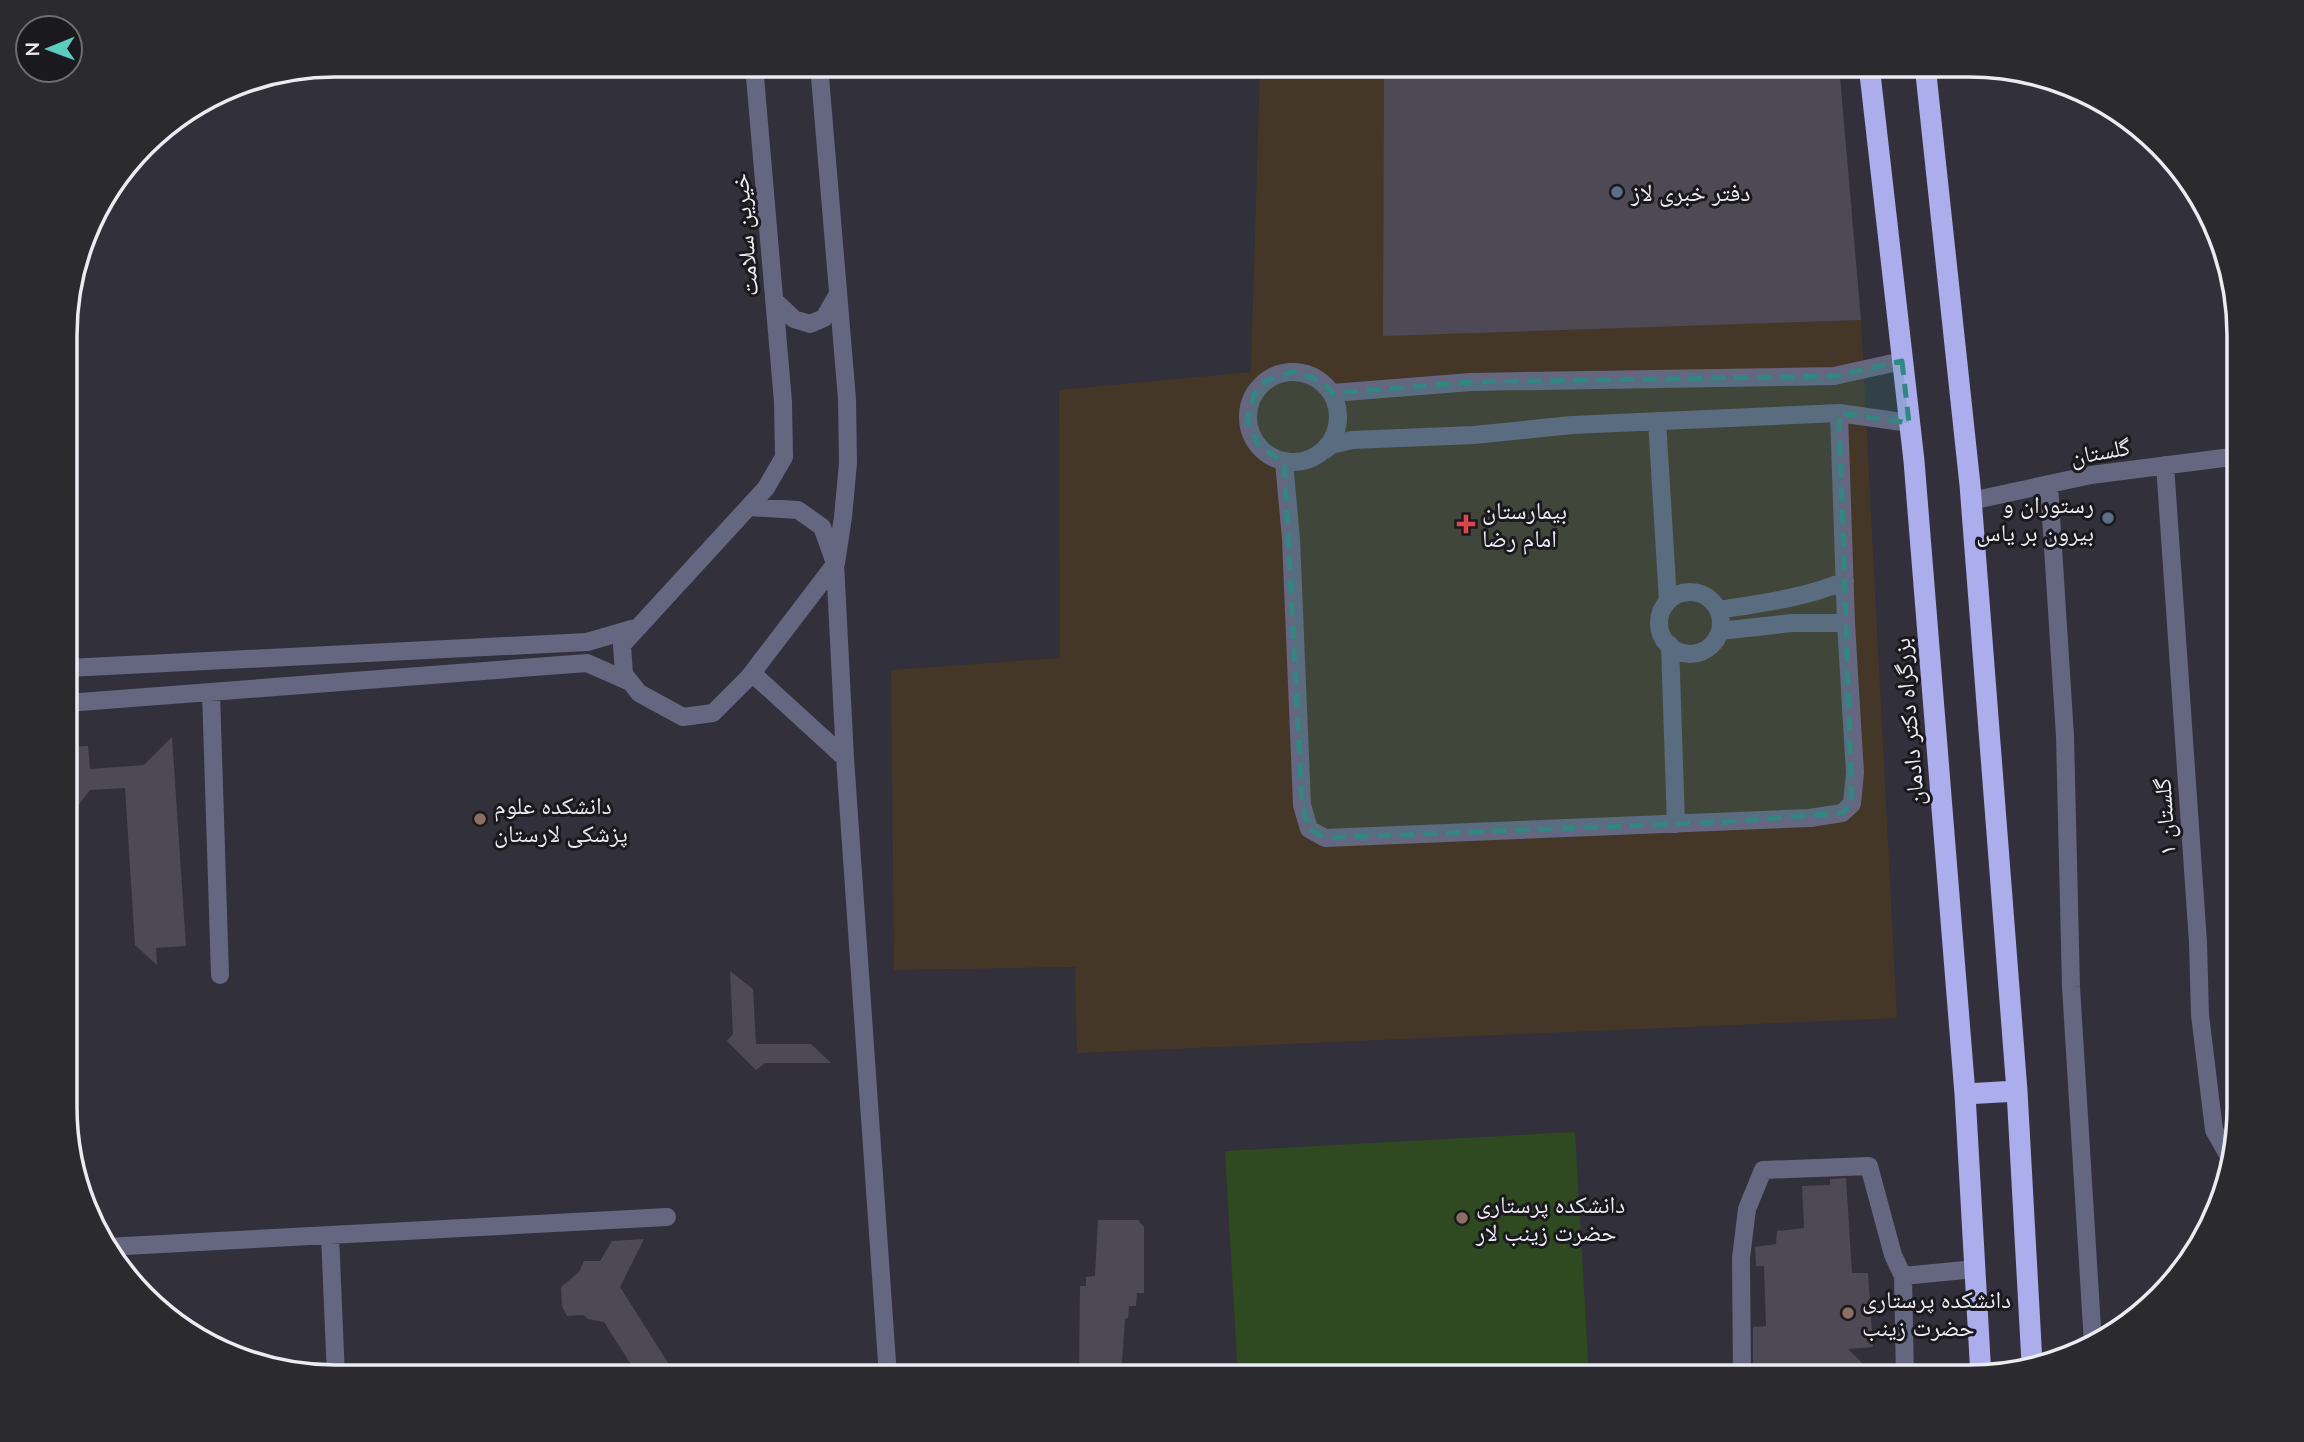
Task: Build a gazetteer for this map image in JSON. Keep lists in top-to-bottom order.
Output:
{
  "streets": {
    "highway": ["بزرگراه دکتر دادمان"],
    "street": ["خیرین سلامت", "گلستان", "گلستان ۱"]
  },
  "crossings": [
    ["گلستان", "گلستان ۱"]
  ],
  "places": {
    "other": [
      "دفتر خبری لاز",
      "رستوران و بیرون بر یاس",
      "دانشکده علوم پزشکی لارستان",
      "دانشکده پرستاری حضرت زینب لار",
      "دانشکده پرستاری حضرت زینب"
    ],
    "health": ["بیمارستان امام رضا"]
  },
  "north": "left"
}
